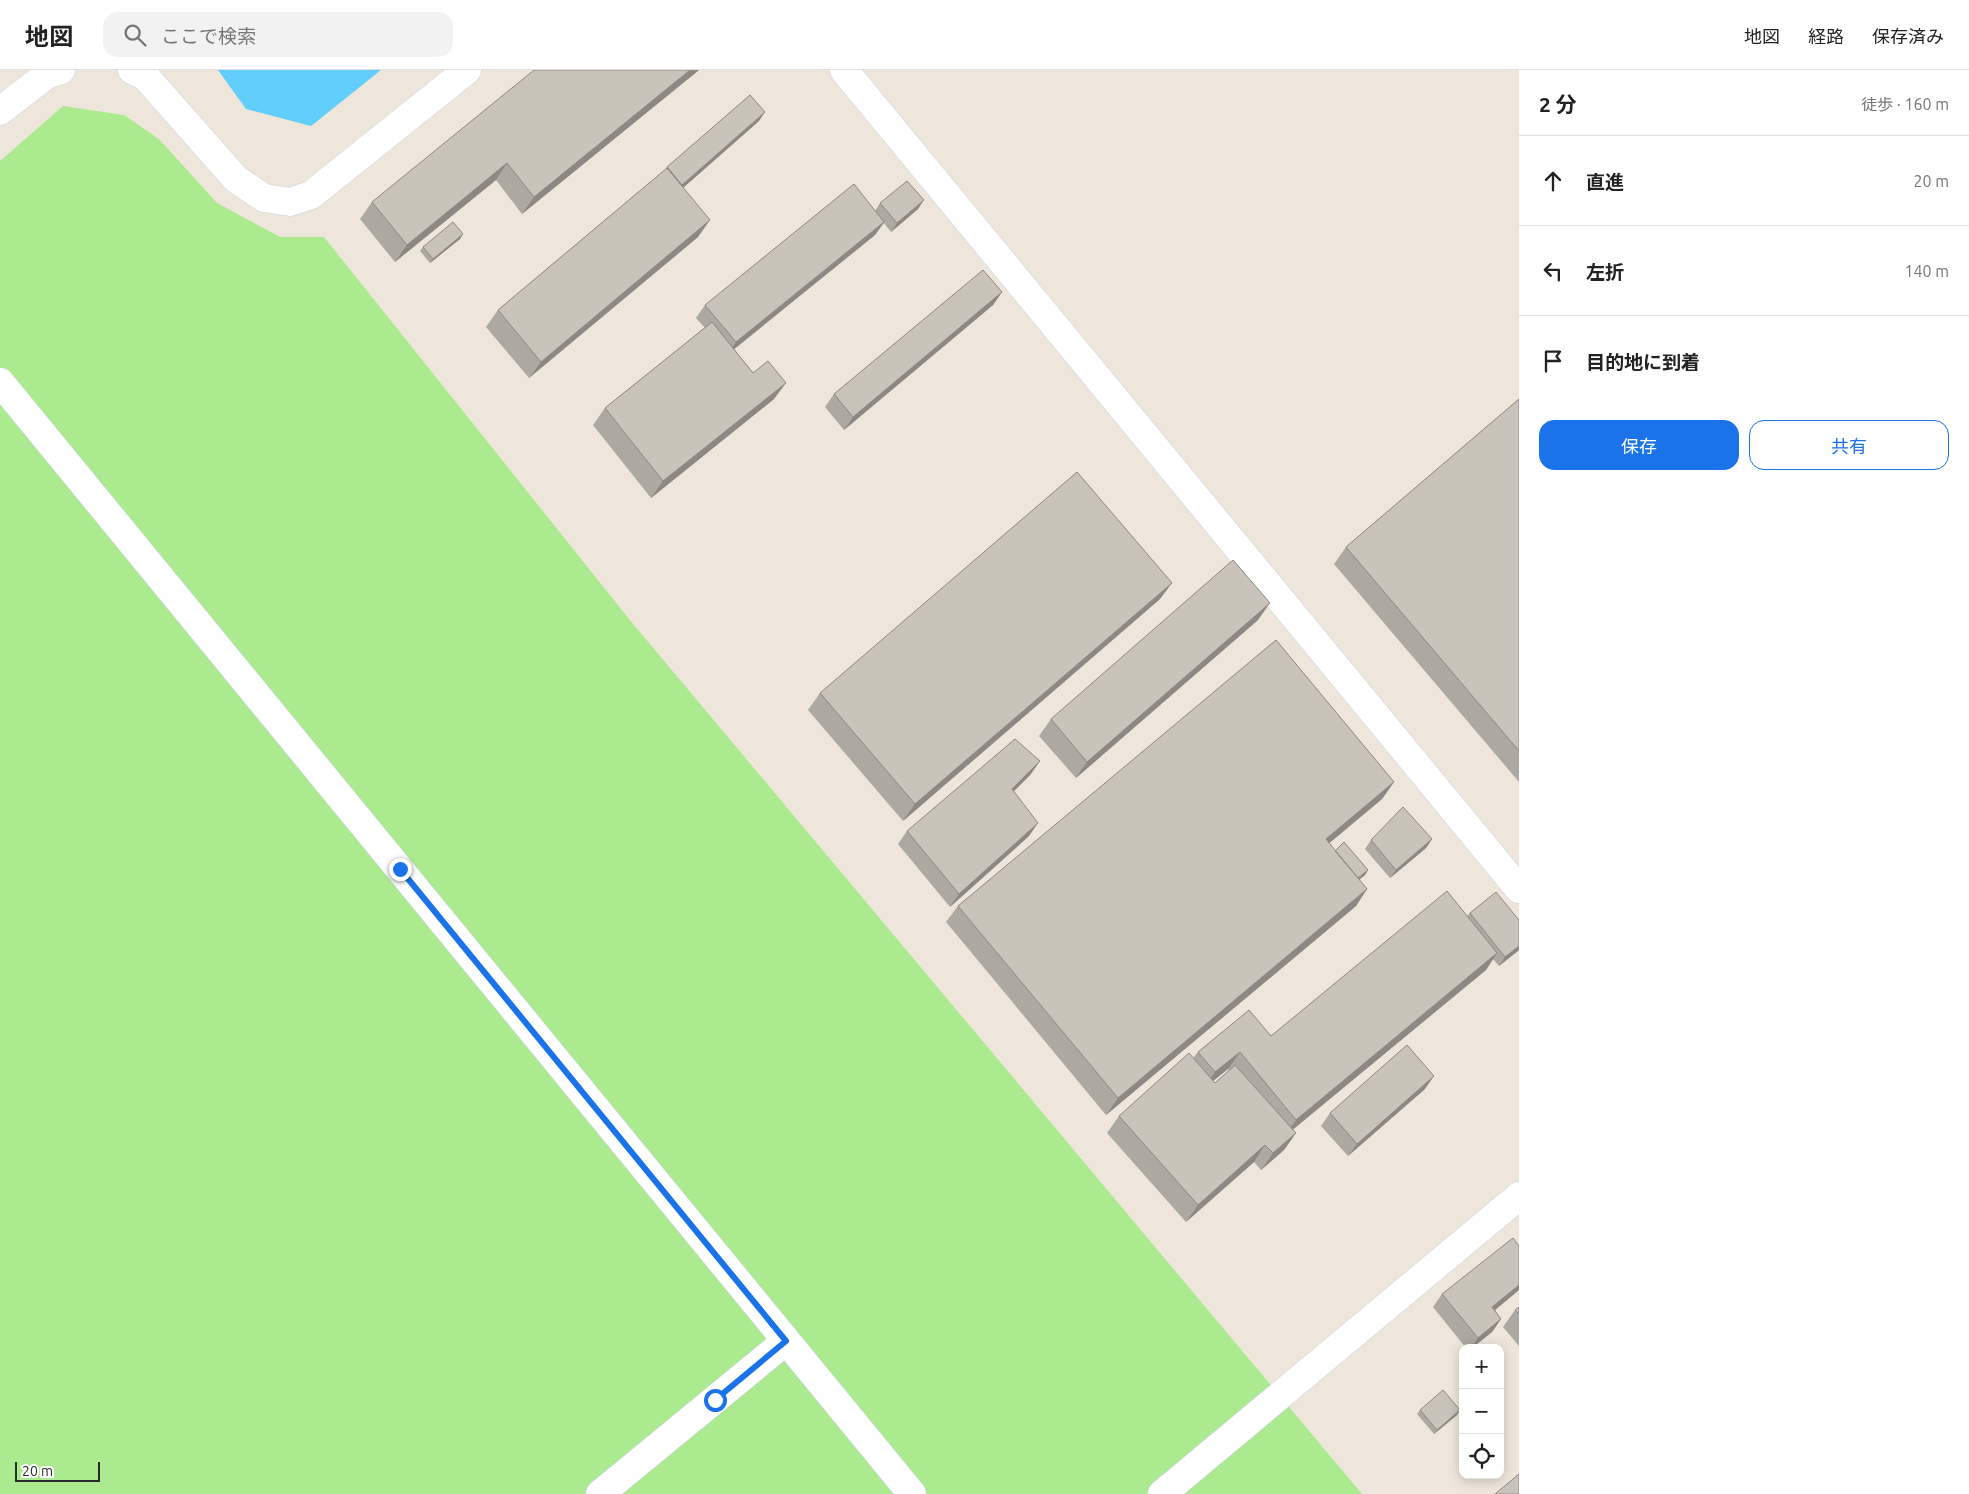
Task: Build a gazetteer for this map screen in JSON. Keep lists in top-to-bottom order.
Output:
{
  "scale_bar": "20 m",
  "page": {
    "header": "地図",
    "search": "ここで検索",
    "nav": ["地図", "経路", "保存済み"],
    "heading": ["2 分", "徒歩 · 160 m"],
    "list": [
      ["直進", "20 m"],
      ["左折", "140 m"],
      "目的地に到着"
    ],
    "buttons": ["保存", "共有"],
    "map_buttons": ["+", "−"],
    "scale": "20 m"
  }
}
